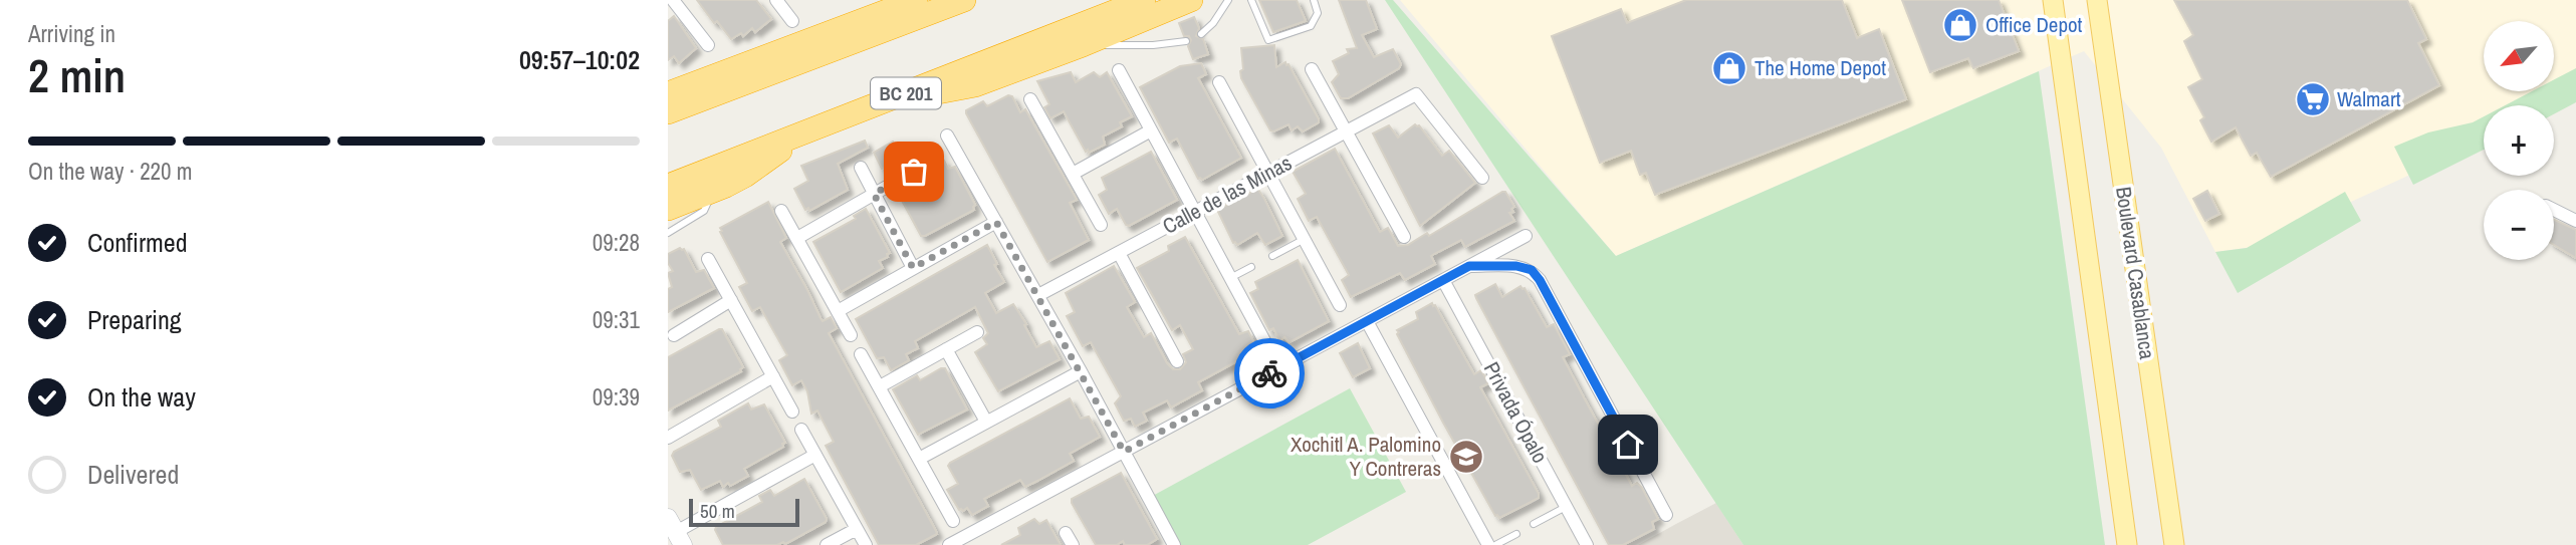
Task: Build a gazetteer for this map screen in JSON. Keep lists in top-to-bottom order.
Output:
{
  "streets": {
    "highway": ["BC 201"],
    "main road": ["Boulevard Casablanca"],
    "street": ["Calle de las Minas", "Privada Ópalo"]
  },
  "places": {
    "shop": ["Office Depot", "The Home Depot"],
    "supermarket": ["Walmart"],
    "school or university": ["Xochitl A. Palomino Y Contreras"]
  },
  "scale_bar": "50 m",
  "north": "bottom left",
  "page": {
    "heading": ["2 min", "Arriving in", "09:57–10:02"],
    "map_buttons": ["+", "−"],
    "bar": "On the way · 220 m",
    "list": [
      ["Confirmed", "09:28"],
      ["Preparing", "09:31"],
      ["On the way", "09:39"],
      "Delivered"
    ],
    "scale": "50 m"
  }
}
